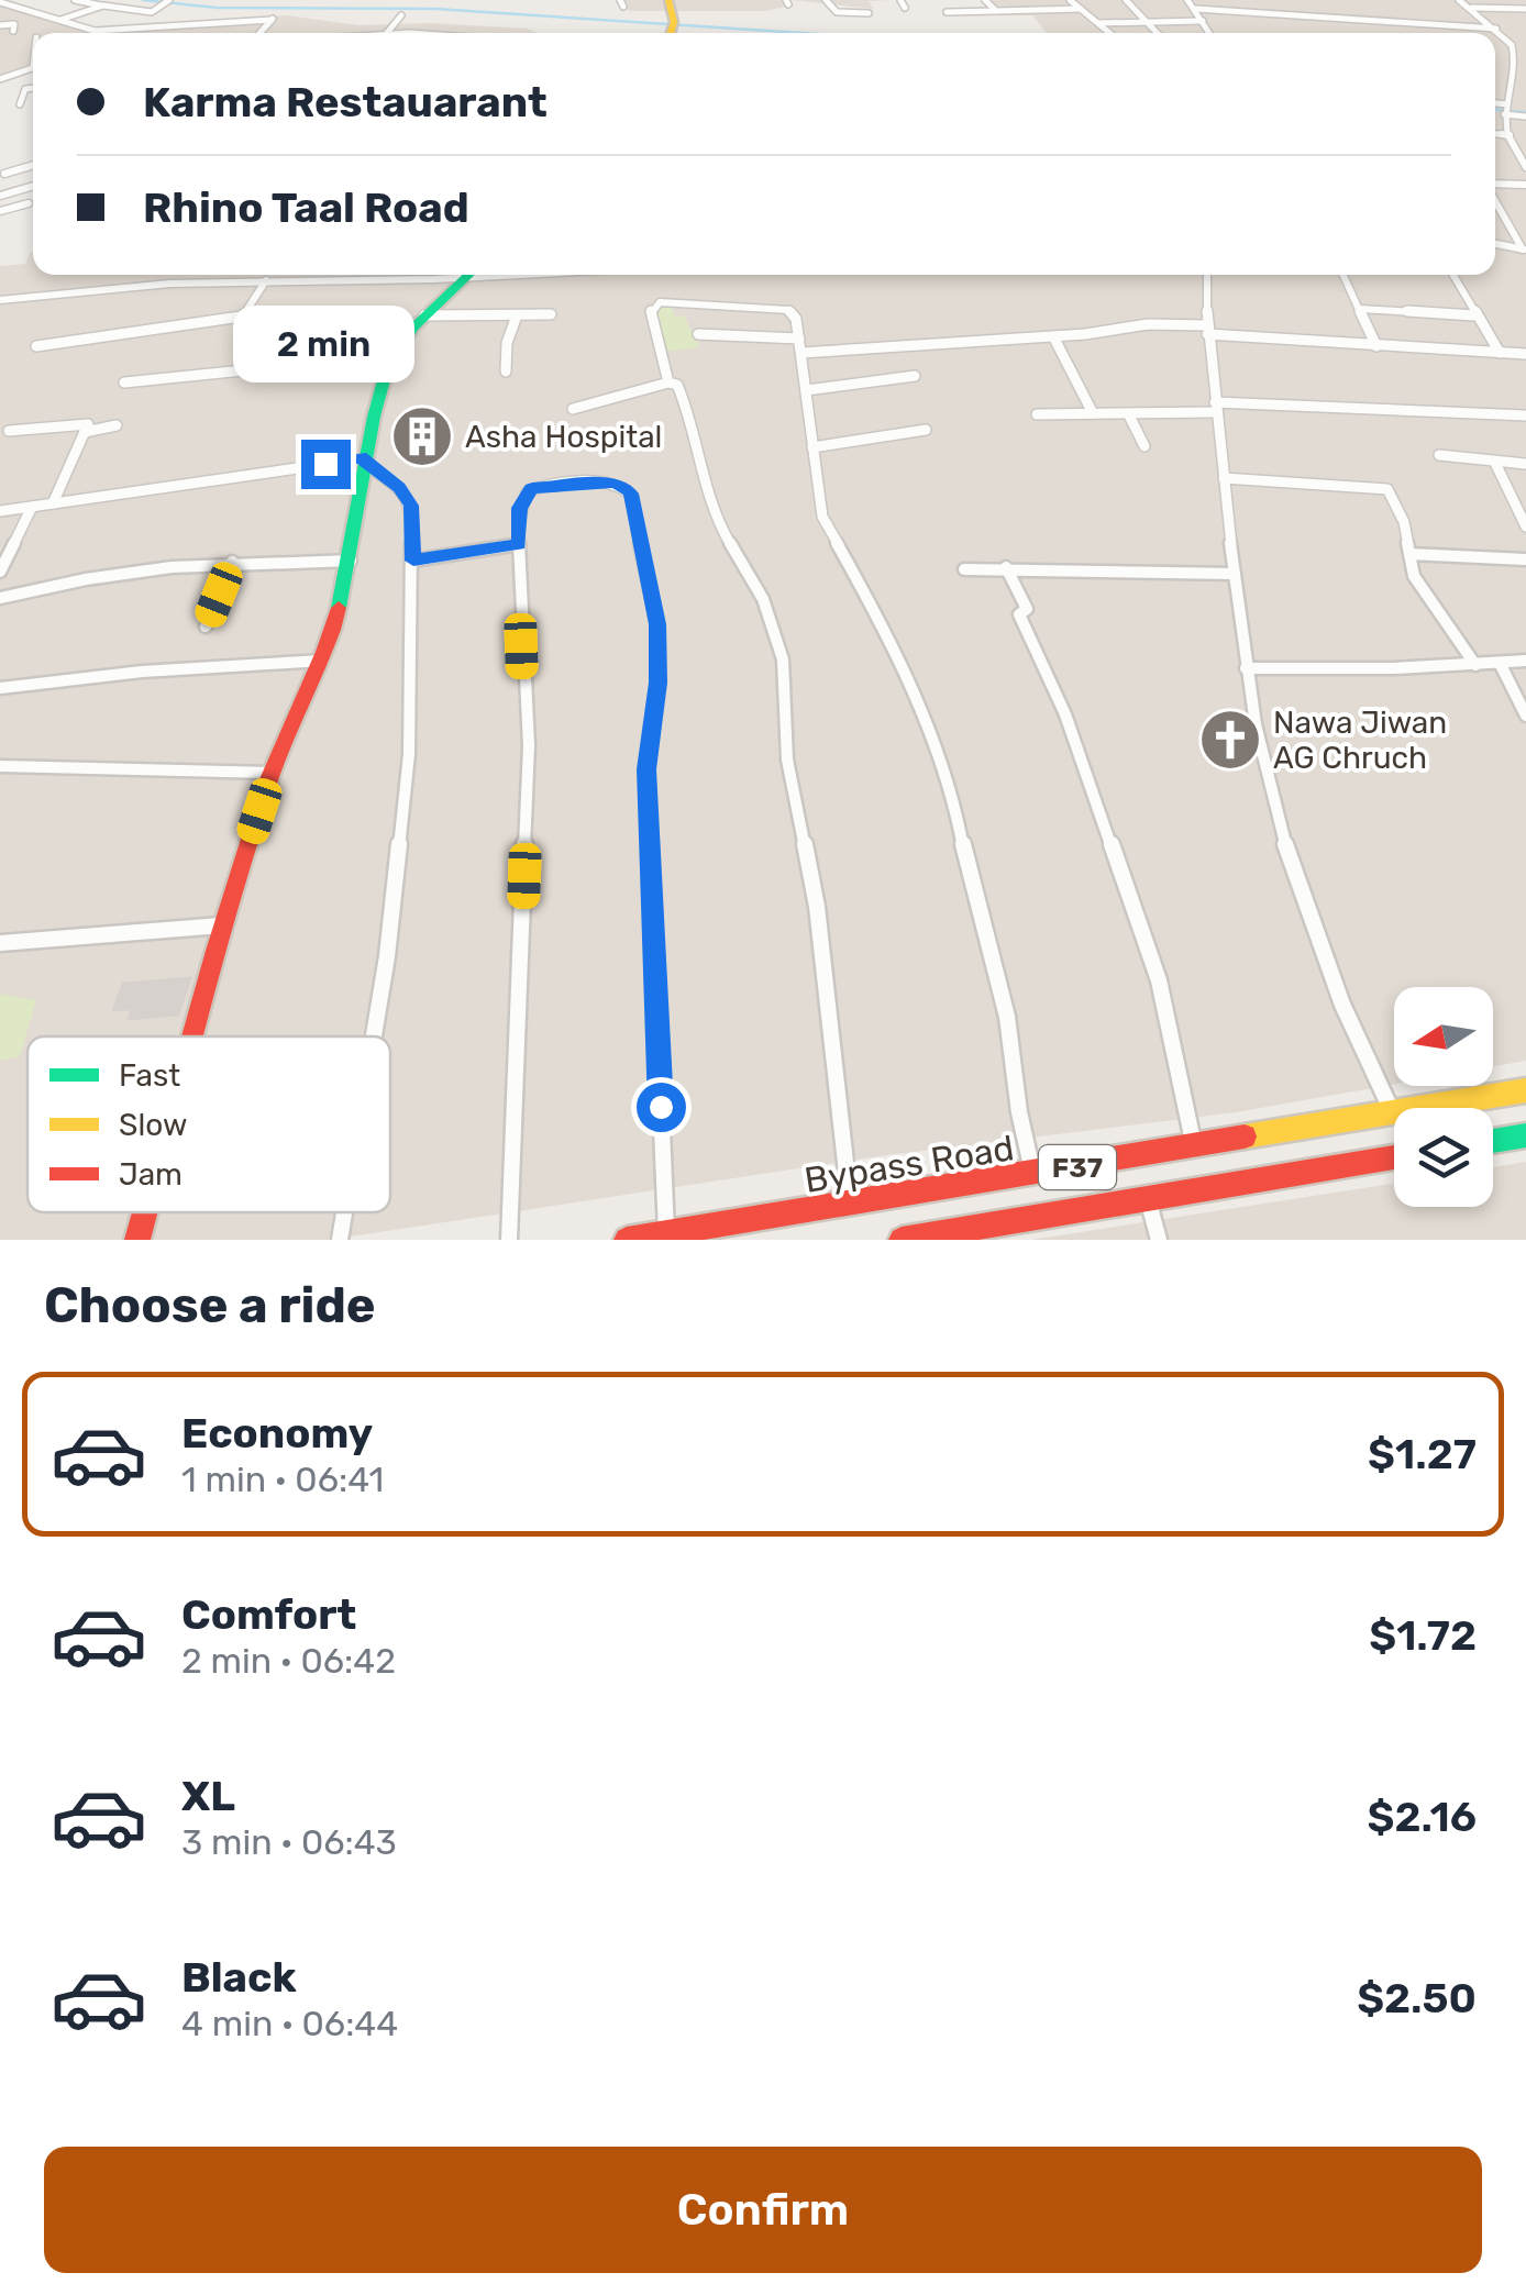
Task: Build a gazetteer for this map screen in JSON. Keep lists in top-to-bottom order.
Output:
{
  "streets": {
    "main road": ["Bypass Road", "F37"]
  },
  "places": {
    "building": ["Asha Hospital"],
    "church": ["Nawa Jiwan AG Chruch"]
  },
  "legend": ["Fast", "Slow", "Jam"],
  "north": "left",
  "page": {
    "banner": ["Karma Restauarant", "Rhino Taal Road"],
    "bubble": "2 min",
    "heading": "Choose a ride",
    "list": [
      {
        "name": "Economy",
        "note": "1 min · 06:41",
        "value": "$1.27"
      },
      {
        "name": "Comfort",
        "note": "2 min · 06:42",
        "value": "$1.72"
      },
      {
        "name": "XL",
        "note": "3 min · 06:43",
        "value": "$2.16"
      },
      {
        "name": "Black",
        "note": "4 min · 06:44",
        "value": "$2.50"
      }
    ],
    "buttons": "Confirm"
  }
}
